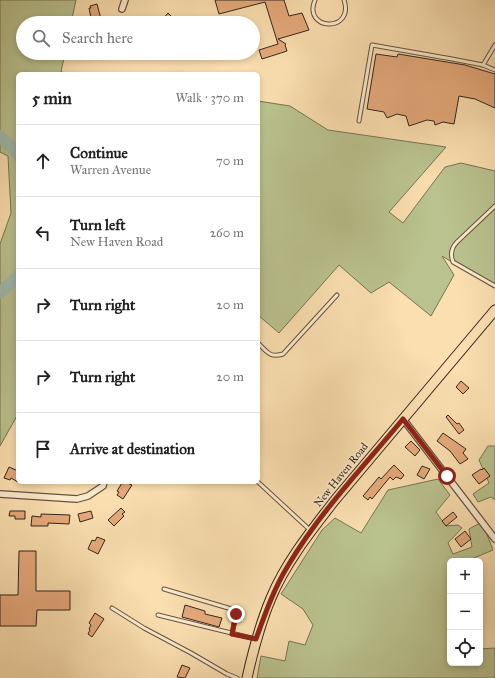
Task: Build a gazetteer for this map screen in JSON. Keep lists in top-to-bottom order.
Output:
{
  "streets": {
    "main road": ["New Haven Road"]
  },
  "page": {
    "search": "Search here",
    "heading": ["5 min", "Walk · 370 m"],
    "list": [
      ["Continue", "Warren Avenue", "70 m"],
      ["Turn left", "New Haven Road", "260 m"],
      ["Turn right", "20 m"],
      ["Turn right", "20 m"],
      "Arrive at destination"
    ],
    "map_buttons": ["+", "−"]
  }
}
